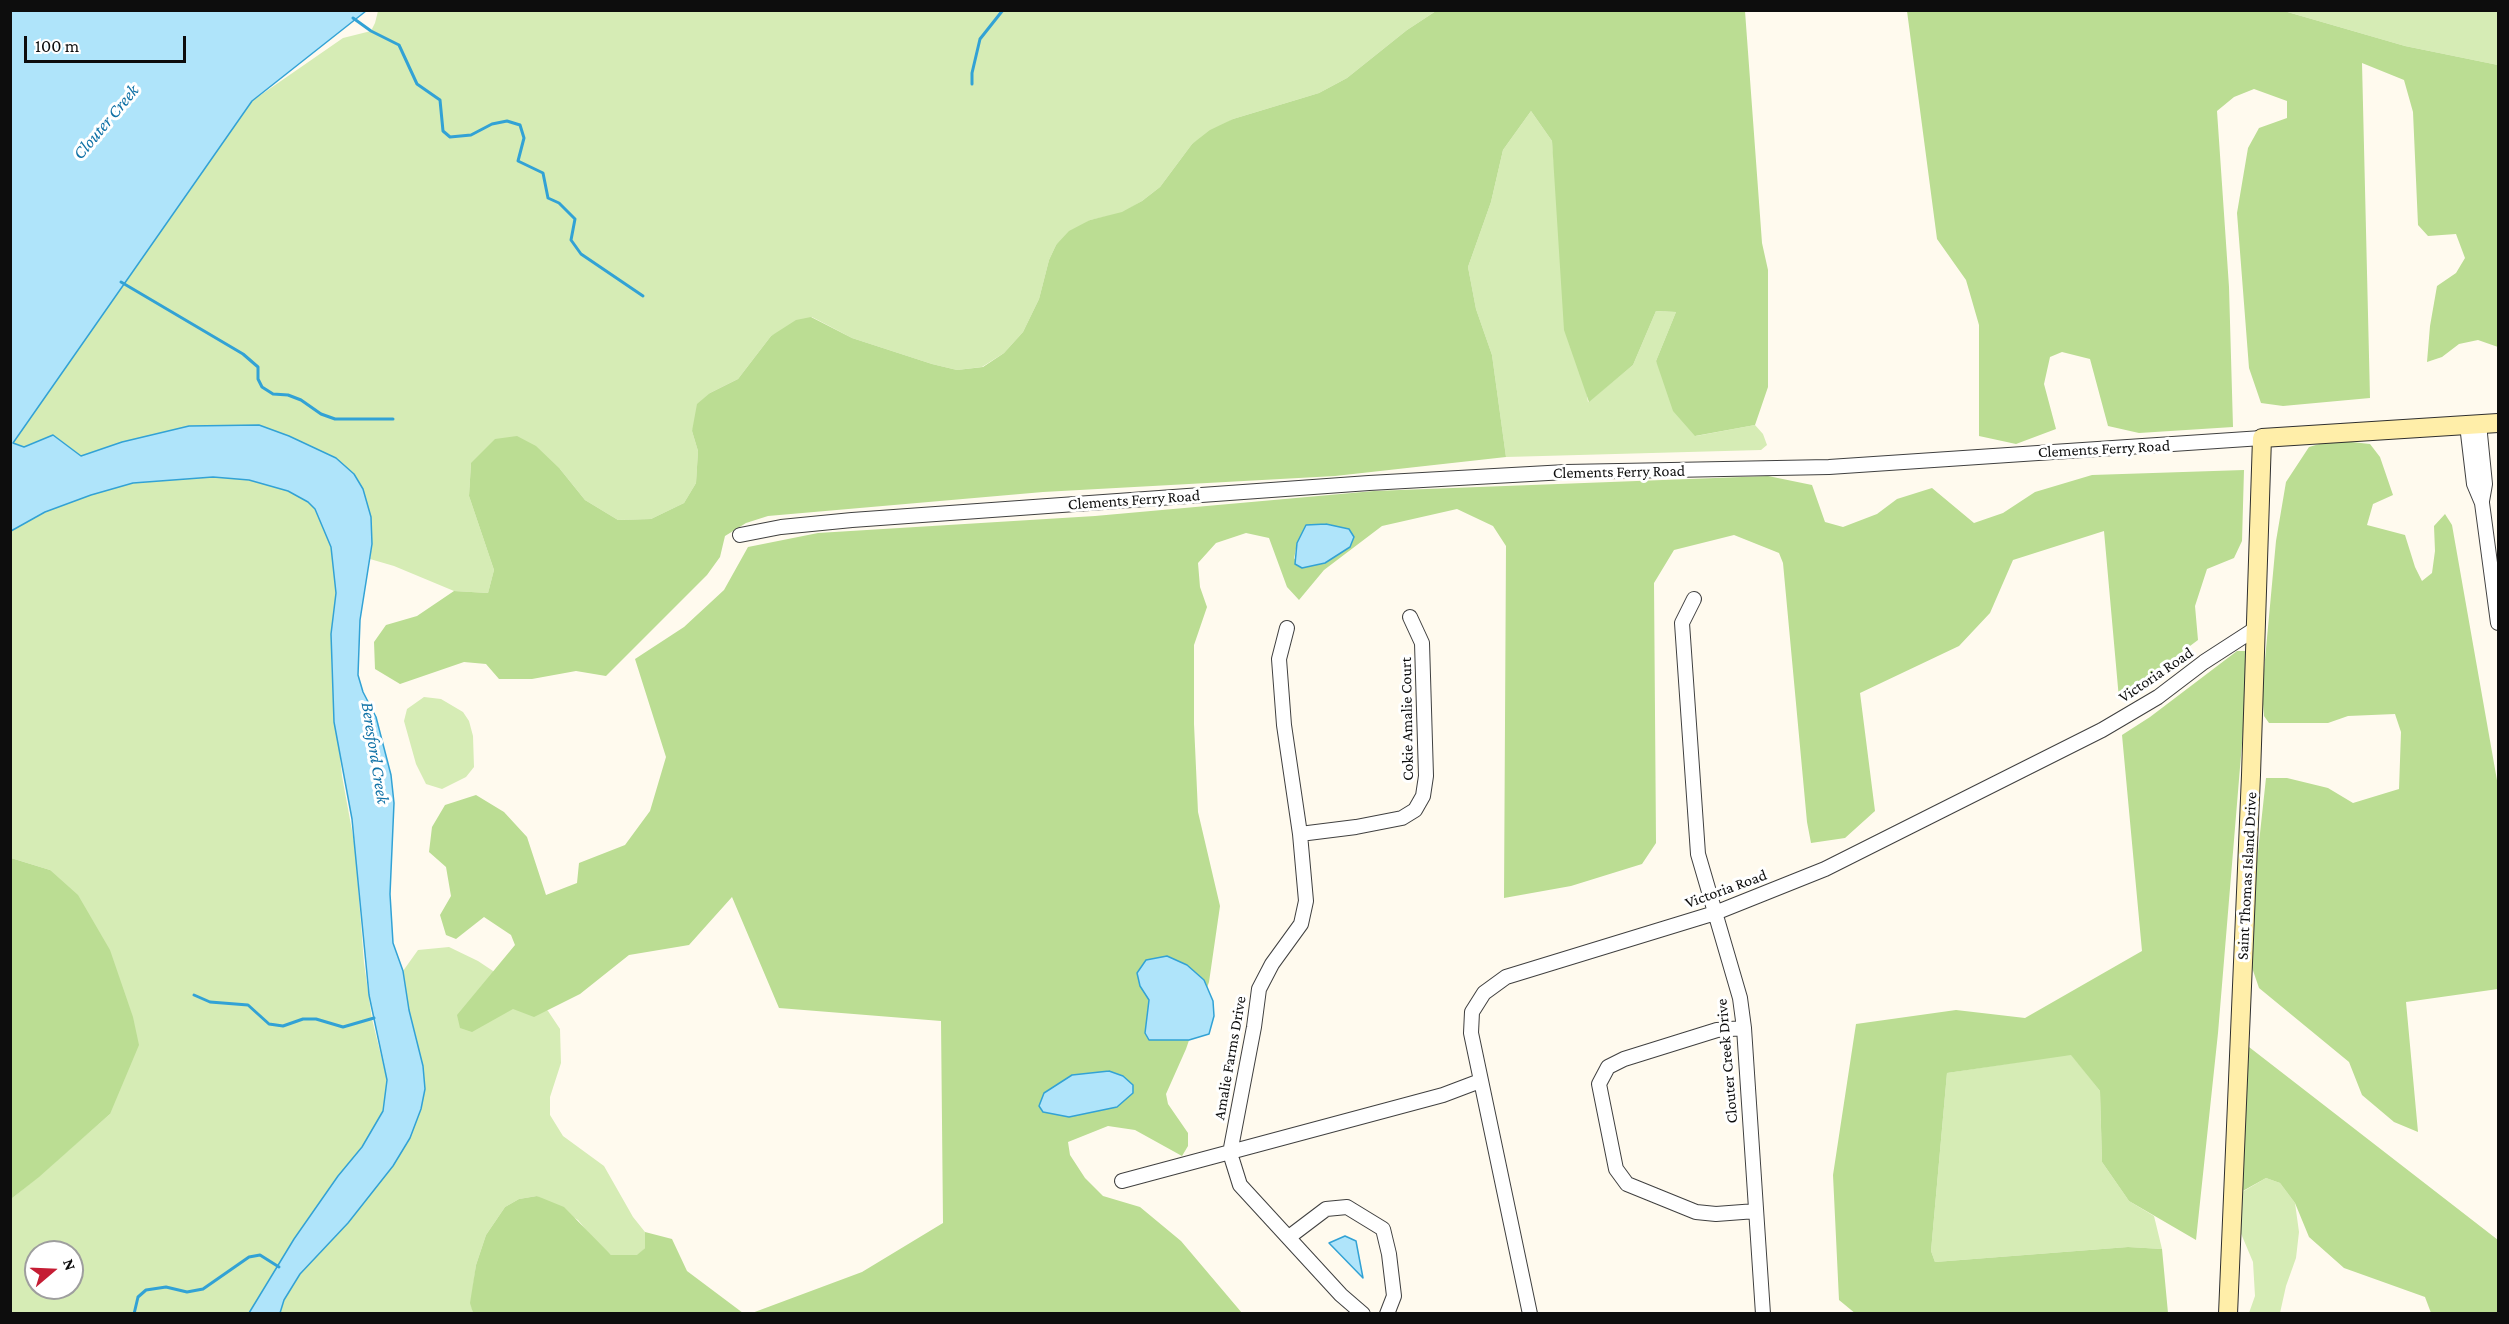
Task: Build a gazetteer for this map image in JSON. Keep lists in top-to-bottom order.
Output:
{
  "streets": {
    "main road": ["Clements Ferry Road", "Saint Thomas Island Drive"],
    "street": [
      "Victoria Road",
      "Cokie Amalie Court",
      "Amalie Farms Drive",
      "Clouter Creek Drive"
    ]
  },
  "crossings": [
    ["Clements Ferry Road", "Saint Thomas Island Drive"],
    ["Victoria Road", "Saint Thomas Island Drive"],
    ["Victoria Road", "Clouter Creek Drive"],
    ["Cokie Amalie Court", "Amalie Farms Drive"]
  ],
  "water": ["Clouter Creek", "Beresford Creek"],
  "scale_bar": "100 m",
  "north": "right"
}
